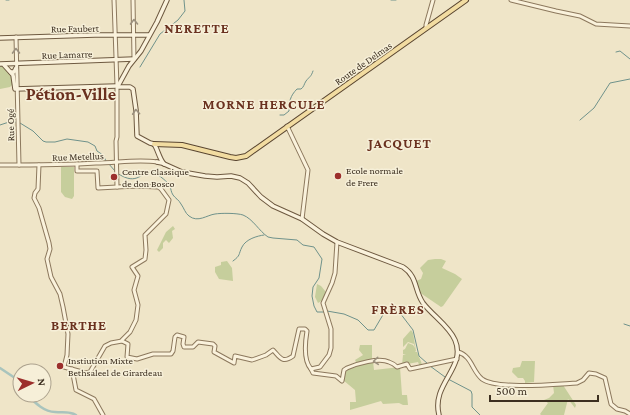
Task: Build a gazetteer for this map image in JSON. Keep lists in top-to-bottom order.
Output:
{
  "streets": {
    "main road": ["Rue Faubert", "Rue Lamarre", "Route de Delmas"],
    "street": ["Rue Ogé", "Rue Metellus"]
  },
  "crossings": [
    ["Rue Faubert", "Rue Ogé"],
    ["Rue Lamarre", "Rue Ogé"],
    ["Rue Ogé", "Rue Metellus"]
  ],
  "districts": [
    "NERETTE",
    "Pétion-Ville",
    "MORNE HERCULE",
    "JACQUET",
    "FRÈRES",
    "BERTHE"
  ],
  "places": ["Ecole normale de Frere", "Centre Classique de don Bosco", "Instiution Mixte Bethsaleel de Girardeau"],
  "scale_bar": "500 m",
  "north": "right"
}
